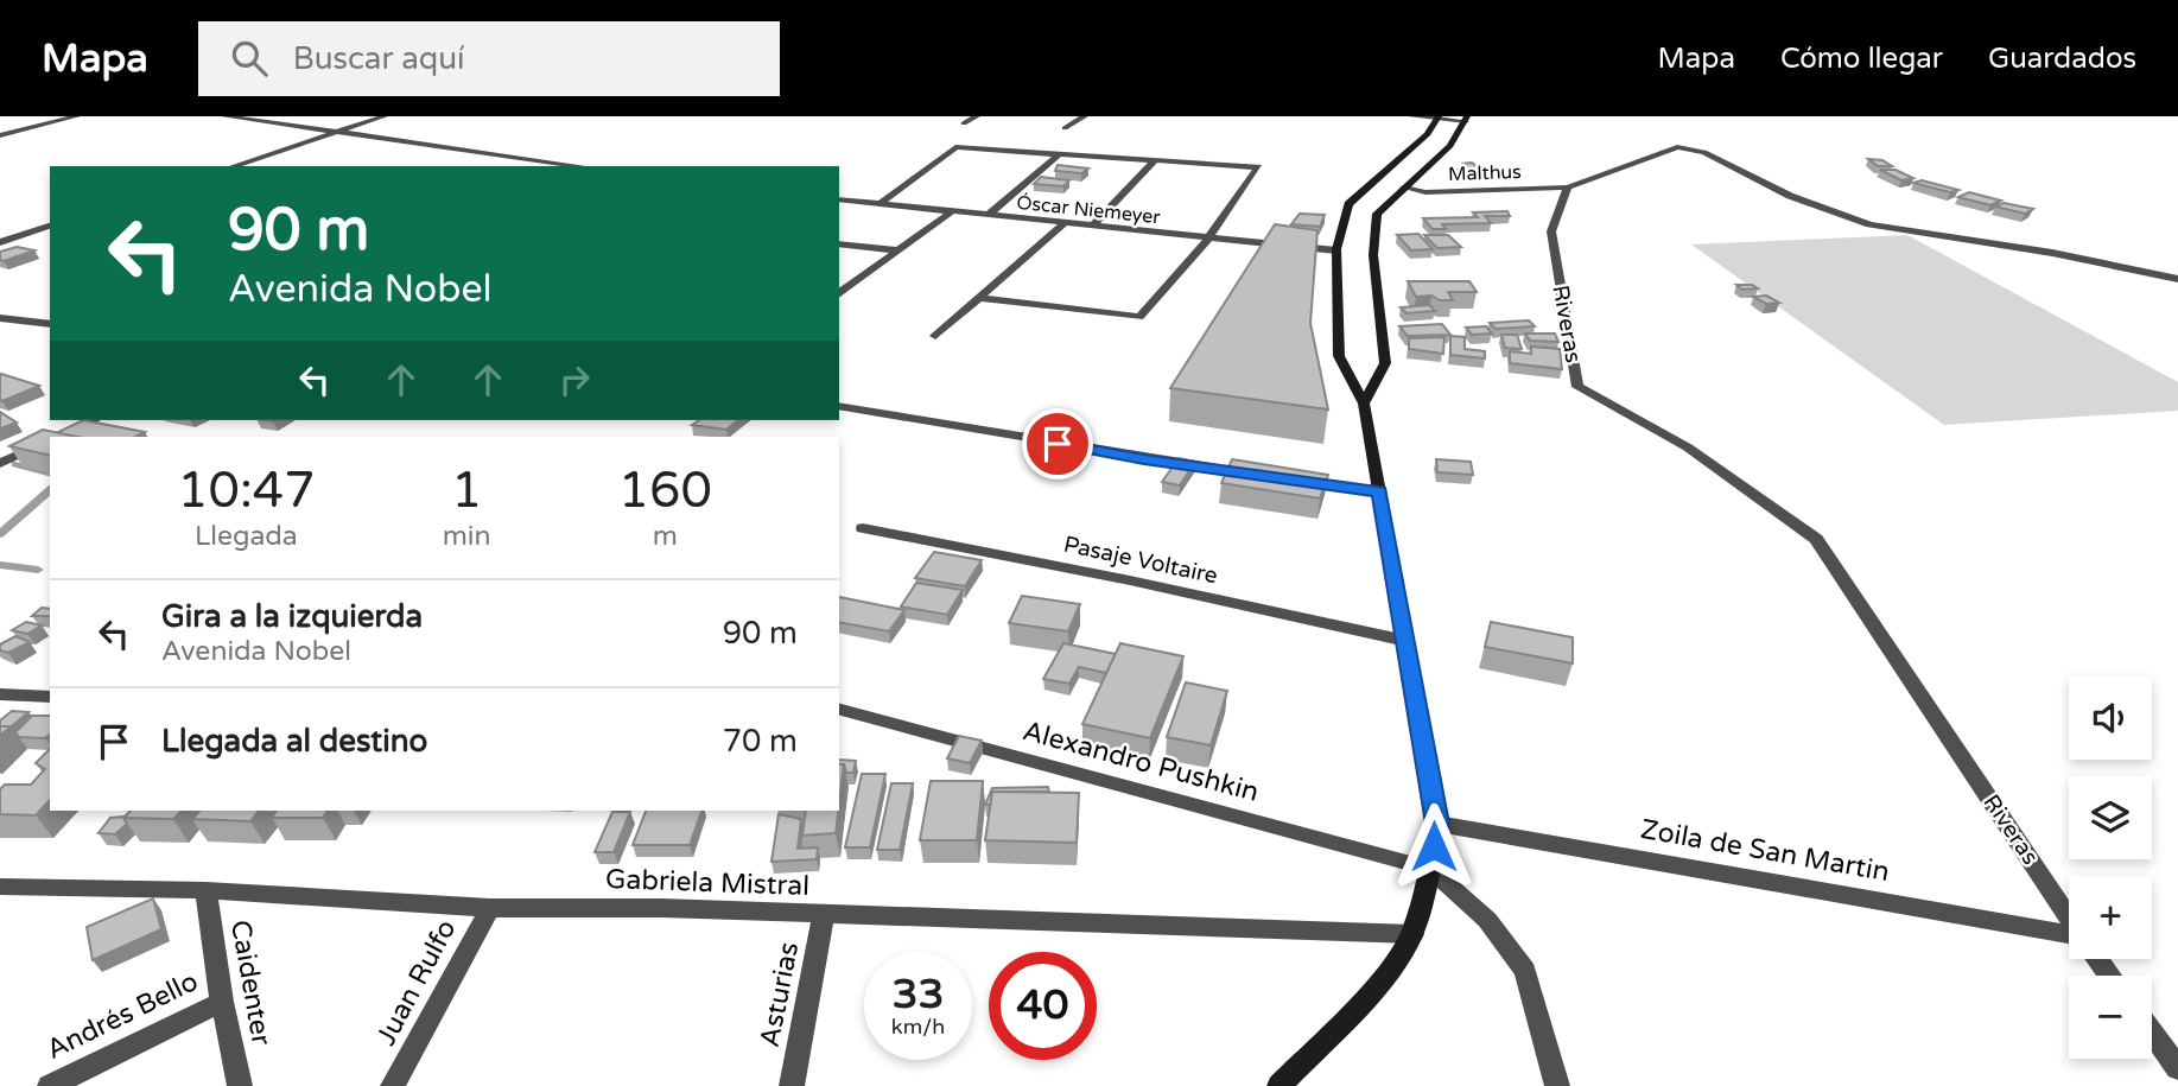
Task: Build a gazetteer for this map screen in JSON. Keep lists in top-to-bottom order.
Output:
{
  "streets": {
    "street": [
      "Malthus",
      "Óscar Niemeyer",
      "Riveras",
      "Pasaje Voltaire",
      "Alexandro Pushkin",
      "Zoila de San Martin",
      "Gabriela Mistral",
      "Caidenter",
      "Juan Rulfo",
      "Asturias",
      "Andrés Bello"
    ]
  },
  "crossings": [
    ["Malthus", "Riveras"],
    ["Gabriela Mistral", "Caidenter"],
    ["Gabriela Mistral", "Juan Rulfo"],
    ["Gabriela Mistral", "Asturias"],
    ["Caidenter", "Andrés Bello"]
  ],
  "page": {
    "header": "Mapa",
    "search": "Buscar aquí",
    "nav": ["Mapa", "Cómo llegar", "Guardados"],
    "turn": ["90 m", "Avenida Nobel"],
    "eta": [
      "10:47",
      "Llegada",
      "1",
      "min",
      "160",
      "m"
    ],
    "list": [
      {
        "name": "Gira a la izquierda",
        "note": "Avenida Nobel",
        "value": "90 m"
      },
      {
        "name": "Llegada al destino",
        "value": "70 m"
      }
    ],
    "map_buttons": ["+", "−"],
    "speed": "33 km/h",
    "limit": "40"
  }
}
